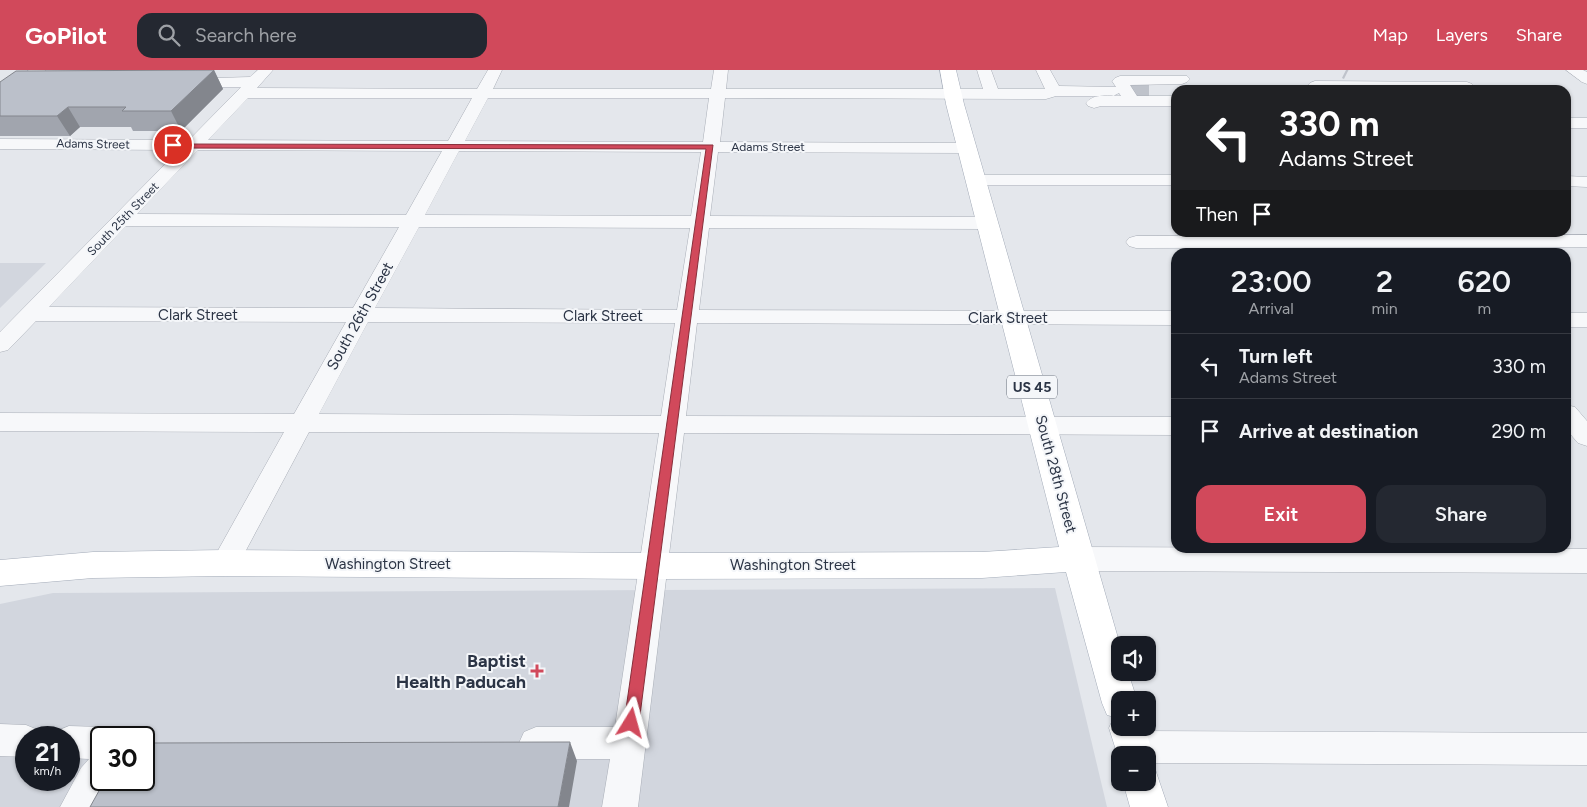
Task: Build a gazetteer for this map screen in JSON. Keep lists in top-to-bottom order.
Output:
{
  "streets": {
    "main road": ["US 45", "South 28th Street", "Washington Street"],
    "street": [
      "Adams Street",
      "South 25th Street",
      "Clark Street",
      "South 26th Street"
    ]
  },
  "crossings": [
    ["Adams Street", "South 25th Street"],
    ["Adams Street", "South 26th Street"],
    ["Adams Street", "South 28th Street"],
    ["South 25th Street", "Clark Street"],
    ["Clark Street", "South 26th Street"],
    ["Clark Street", "South 28th Street"],
    ["South 26th Street", "Washington Street"],
    ["South 28th Street", "Washington Street"]
  ],
  "places": {
    "health": ["Baptist Health Paducah"]
  },
  "page": {
    "header": "GoPilot",
    "search": "Search here",
    "nav": ["Map", "Layers", "Share"],
    "turn": ["330 m", "Adams Street"],
    "then": "Then",
    "eta": [
      "23:00",
      "Arrival",
      "2",
      "min",
      "620",
      "m"
    ],
    "list": [
      {
        "name": "Turn left",
        "note": "Adams Street",
        "value": "330 m"
      },
      {
        "name": "Arrive at destination",
        "value": "290 m"
      }
    ],
    "buttons": ["Exit", "Share"],
    "map_buttons": ["+", "−"],
    "speed": "21 km/h",
    "limit": "30"
  }
}
